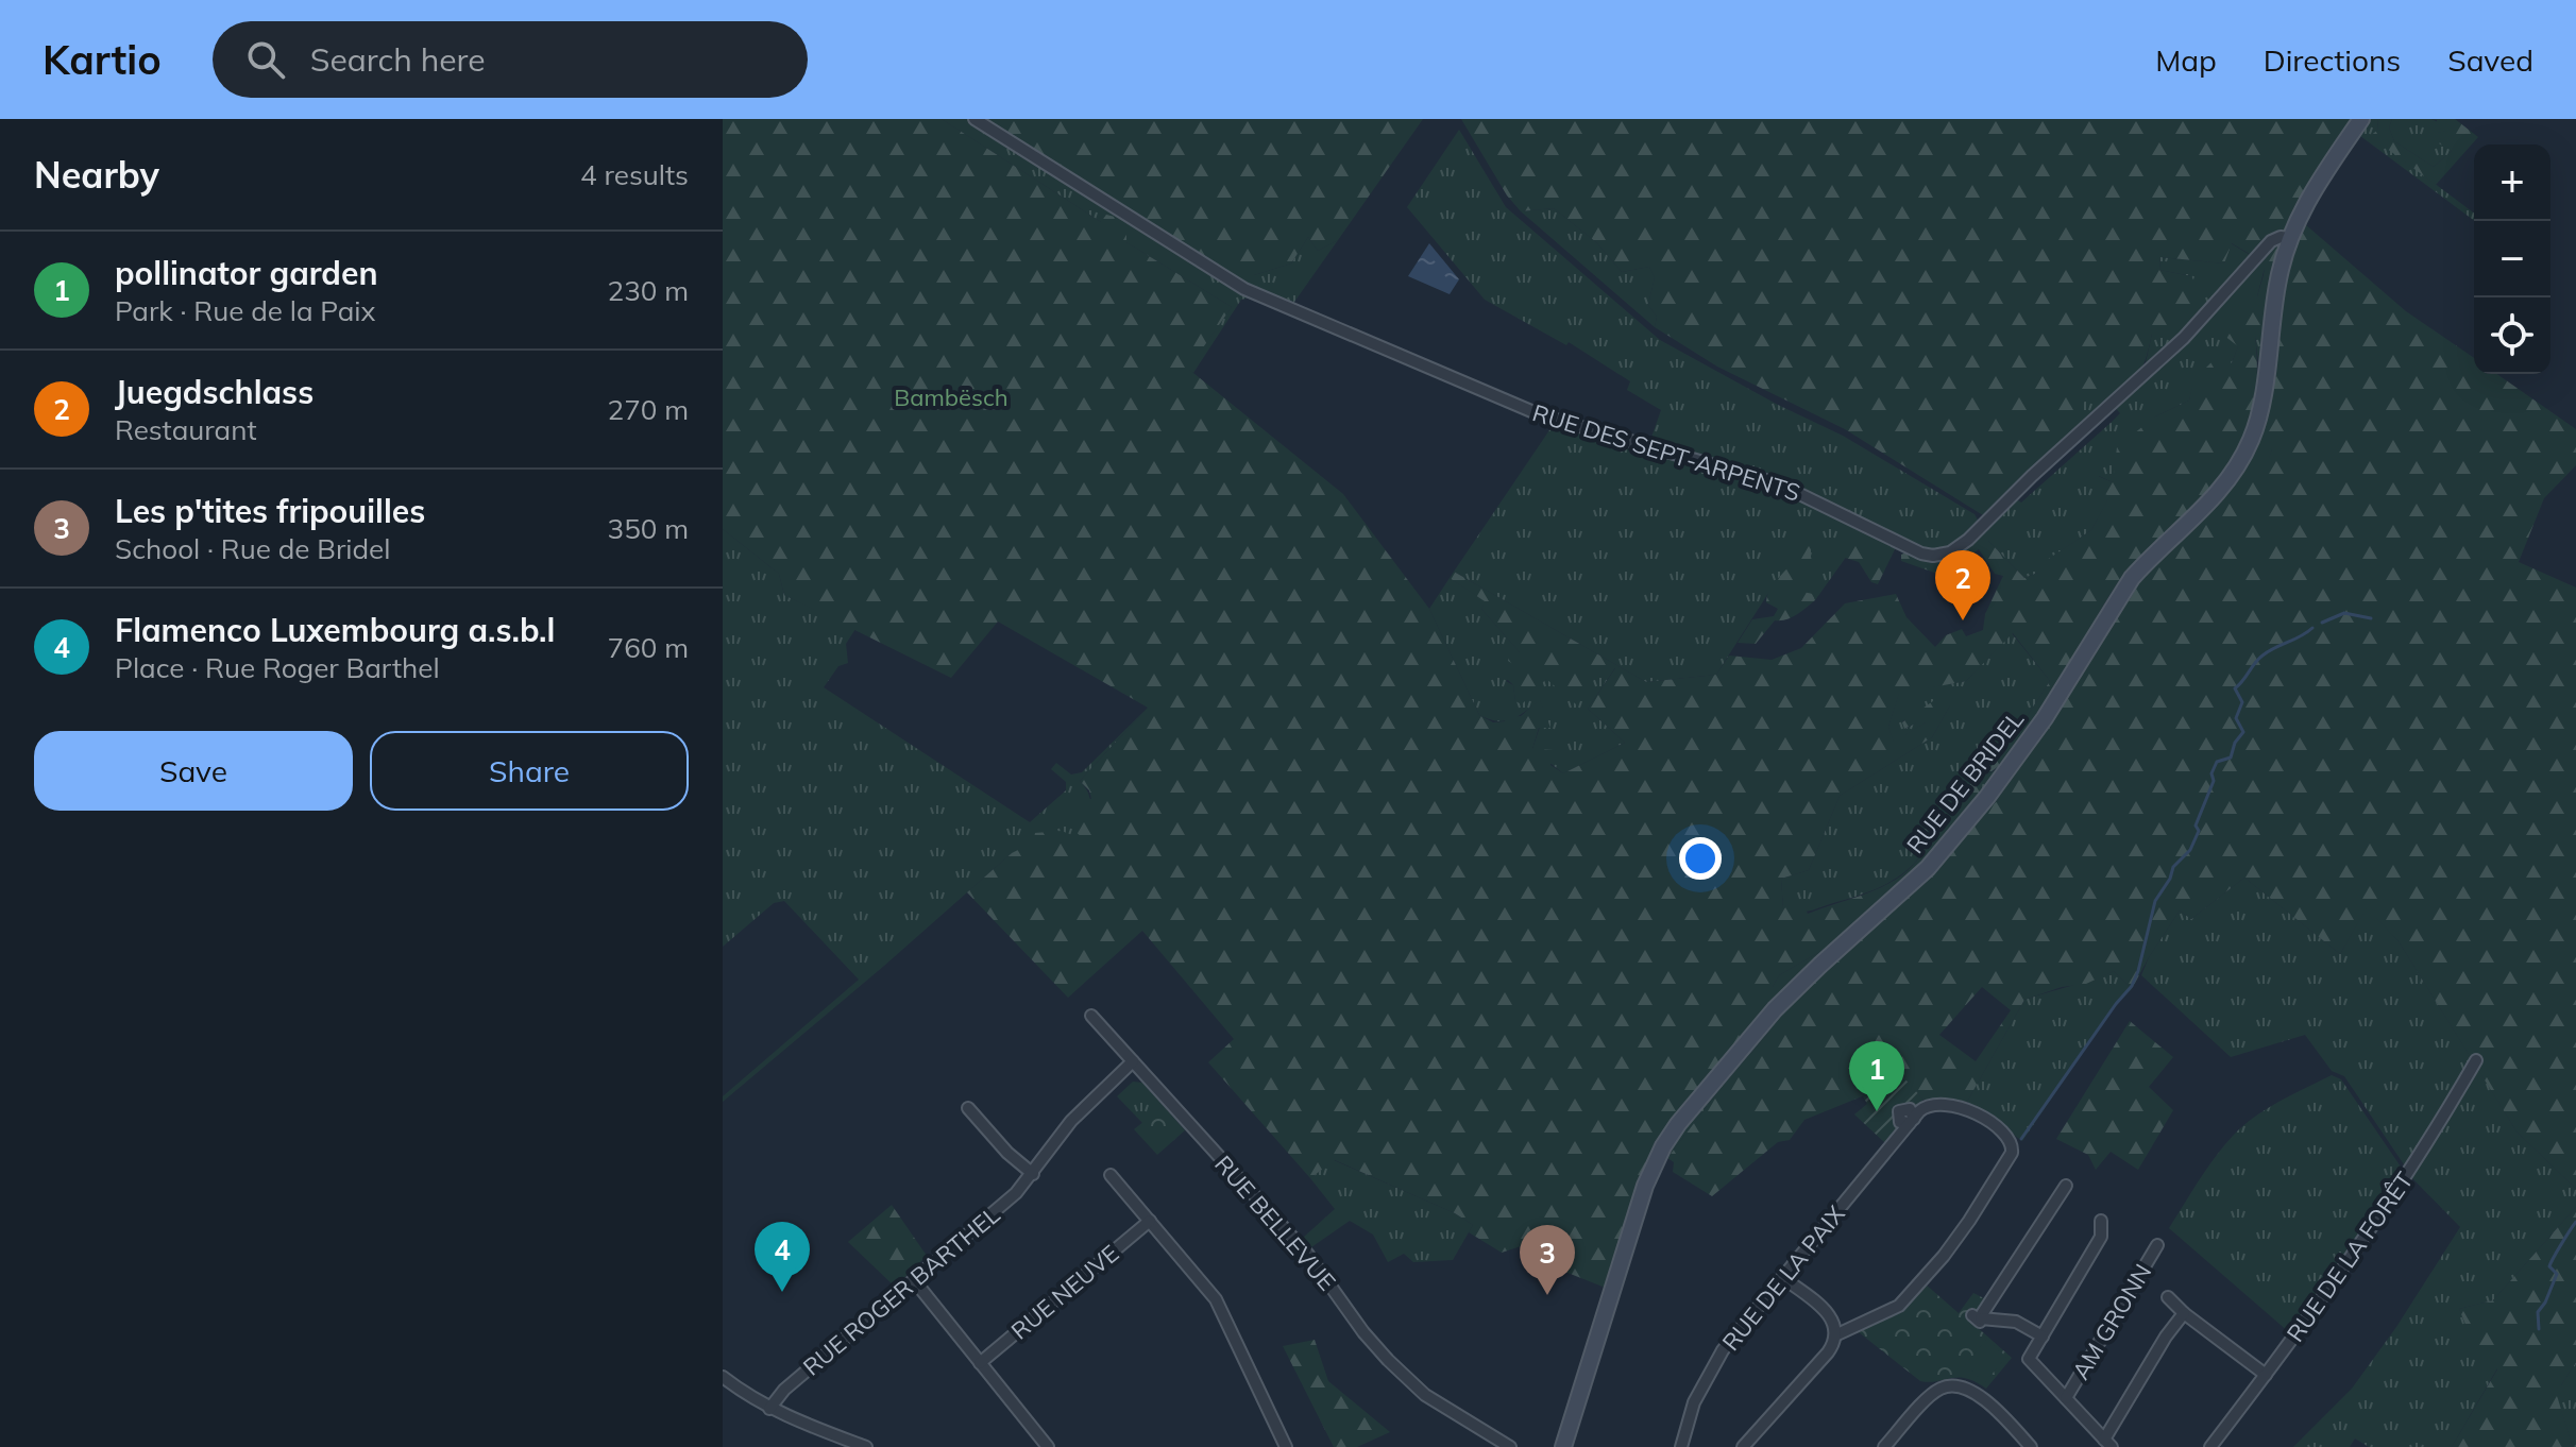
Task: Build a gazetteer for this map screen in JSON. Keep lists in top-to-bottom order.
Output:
{
  "streets": {
    "main road": ["RUE DE BRIDEL"],
    "street": [
      "RUE DES SEPT-ARPENTS",
      "RUE BELLEVUE",
      "RUE DE LA FORÊT",
      "RUE DE LA PAIX",
      "RUE ROGER BARTHEL",
      "RUE NEUVE",
      "AM GRONN"
    ]
  },
  "crossings": [
    ["RUE DES SEPT-ARPENTS", "RUE DE BRIDEL"],
    ["RUE BELLEVUE", "RUE ROGER BARTHEL"]
  ],
  "parks": ["Bambësch"],
  "page": {
    "header": "Kartio",
    "search": "Search here",
    "nav": ["Map", "Directions", "Saved"],
    "heading": ["Nearby", "4 results"],
    "map_buttons": ["+", "−"],
    "list": [
      {
        "mark": "1",
        "name": "pollinator garden",
        "note": "Park · Rue de la Paix",
        "value": "230 m"
      },
      {
        "mark": "2",
        "name": "Juegdschlass",
        "note": "Restaurant",
        "value": "270 m"
      },
      {
        "mark": "3",
        "name": "Les p'tites fripouilles",
        "note": "School · Rue de Bridel",
        "value": "350 m"
      },
      {
        "mark": "4",
        "name": "Flamenco Luxembourg a.s.b.l",
        "note": "Place · Rue Roger Barthel",
        "value": "760 m"
      }
    ],
    "pins": [
      "2",
      "1",
      "4",
      "3"
    ],
    "buttons": ["Save", "Share"]
  }
}
